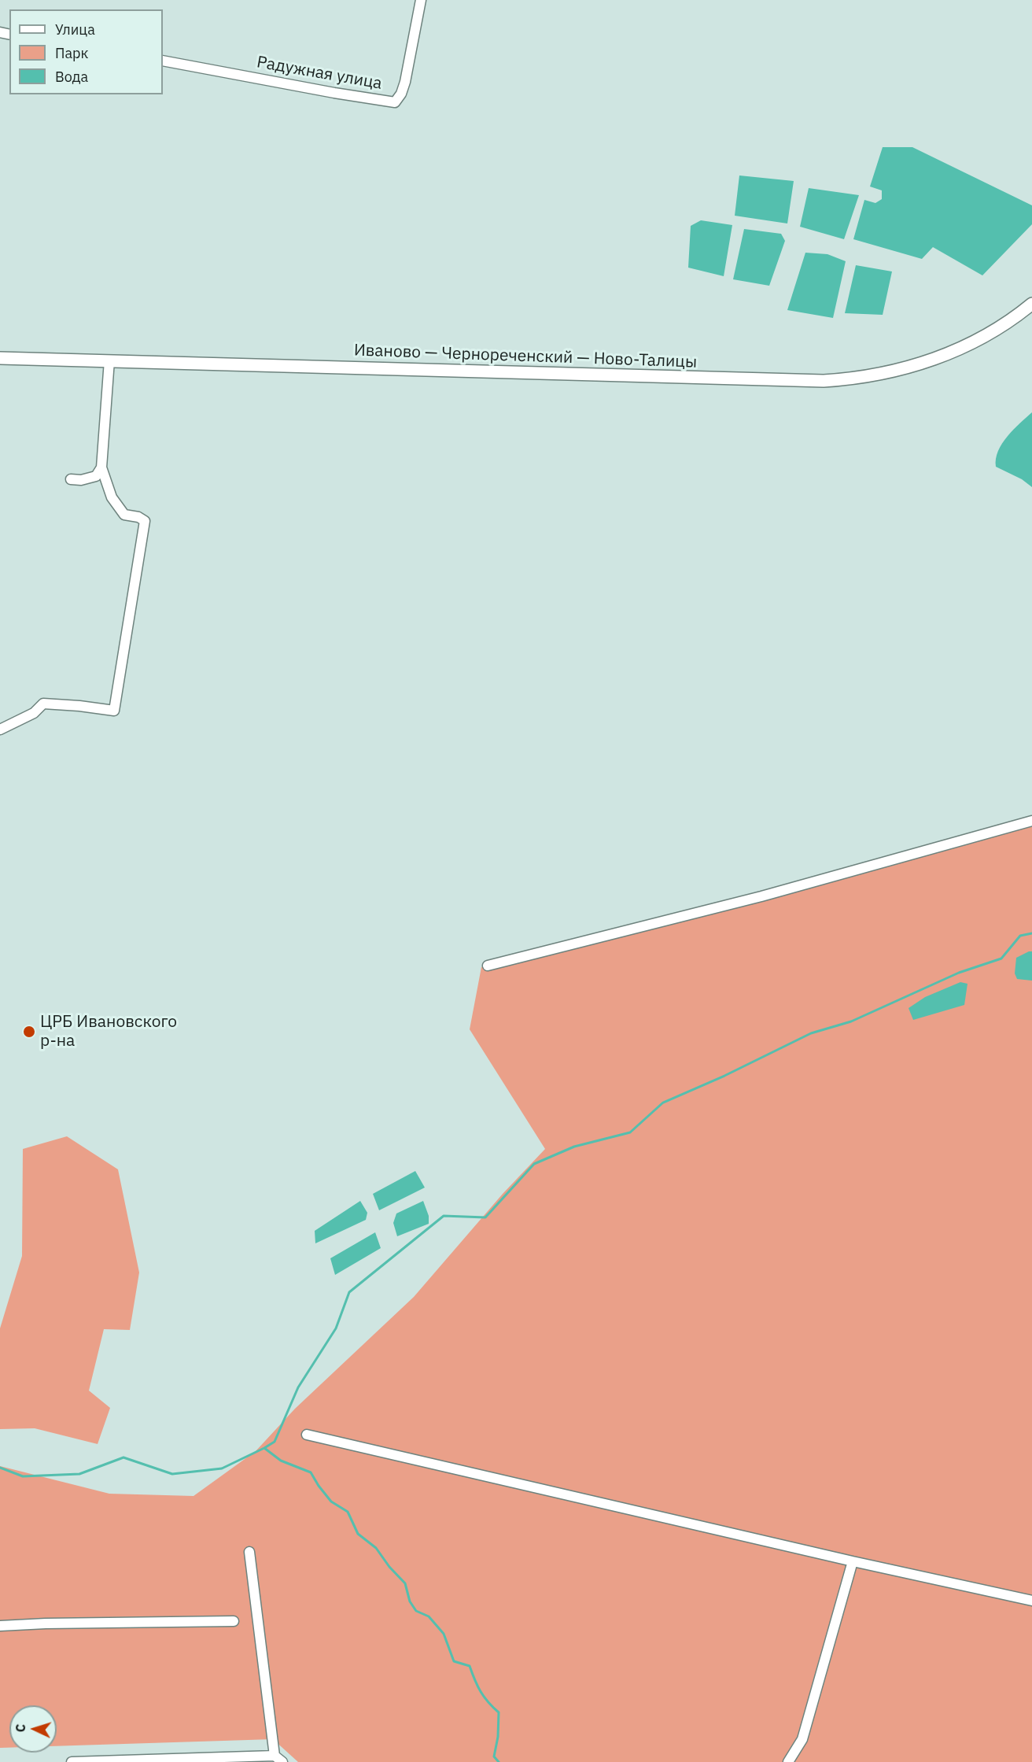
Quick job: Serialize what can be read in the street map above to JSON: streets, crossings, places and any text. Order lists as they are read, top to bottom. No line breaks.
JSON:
{"streets":{"main road":["Иваново — Чернореченский — Ново-Талицы"],"street":["Радужная улица"]},"places":["ЦРБ Ивановского р-на"],"legend":["Улица","Парк","Вода"],"north":"left"}
